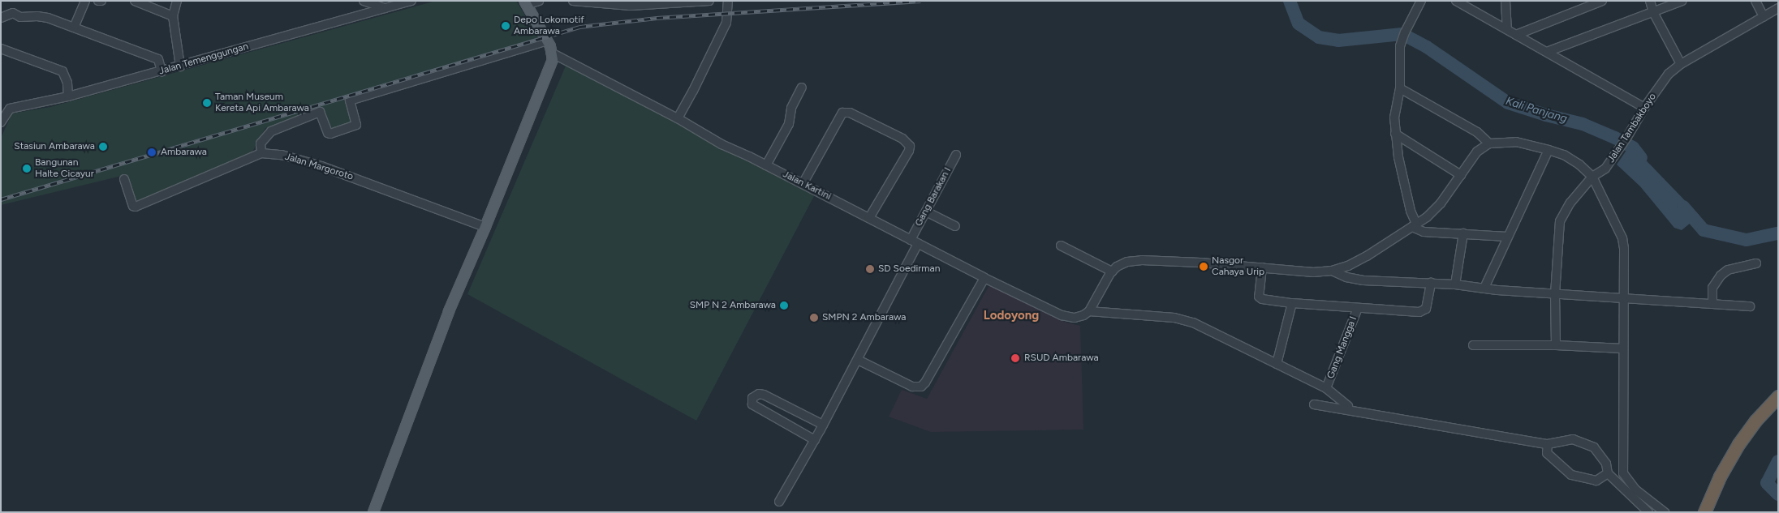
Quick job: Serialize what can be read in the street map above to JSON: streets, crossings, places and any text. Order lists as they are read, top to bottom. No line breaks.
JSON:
{"streets":{"street":["Jalan Temenggungan","Jalan Tambakboyo","Jalan Margoroto","Jalan Kartini","Gang Barakan I","Gang Mangga I"]},"crossings":[["Jalan Kartini","Gang Barakan I"]],"districts":["Lodoyong"],"water":["Kali Panjang"],"places":["Depo Lokomotif Ambarawa","Taman Museum Kereta Api Ambarawa","Stasiun Ambarawa","Ambarawa","Bangunan Halte Cicayur","Nasgor Cahaya Urip","SD Soedirman","SMP N 2 Ambarawa","SMPN 2 Ambarawa","RSUD Ambarawa"]}
